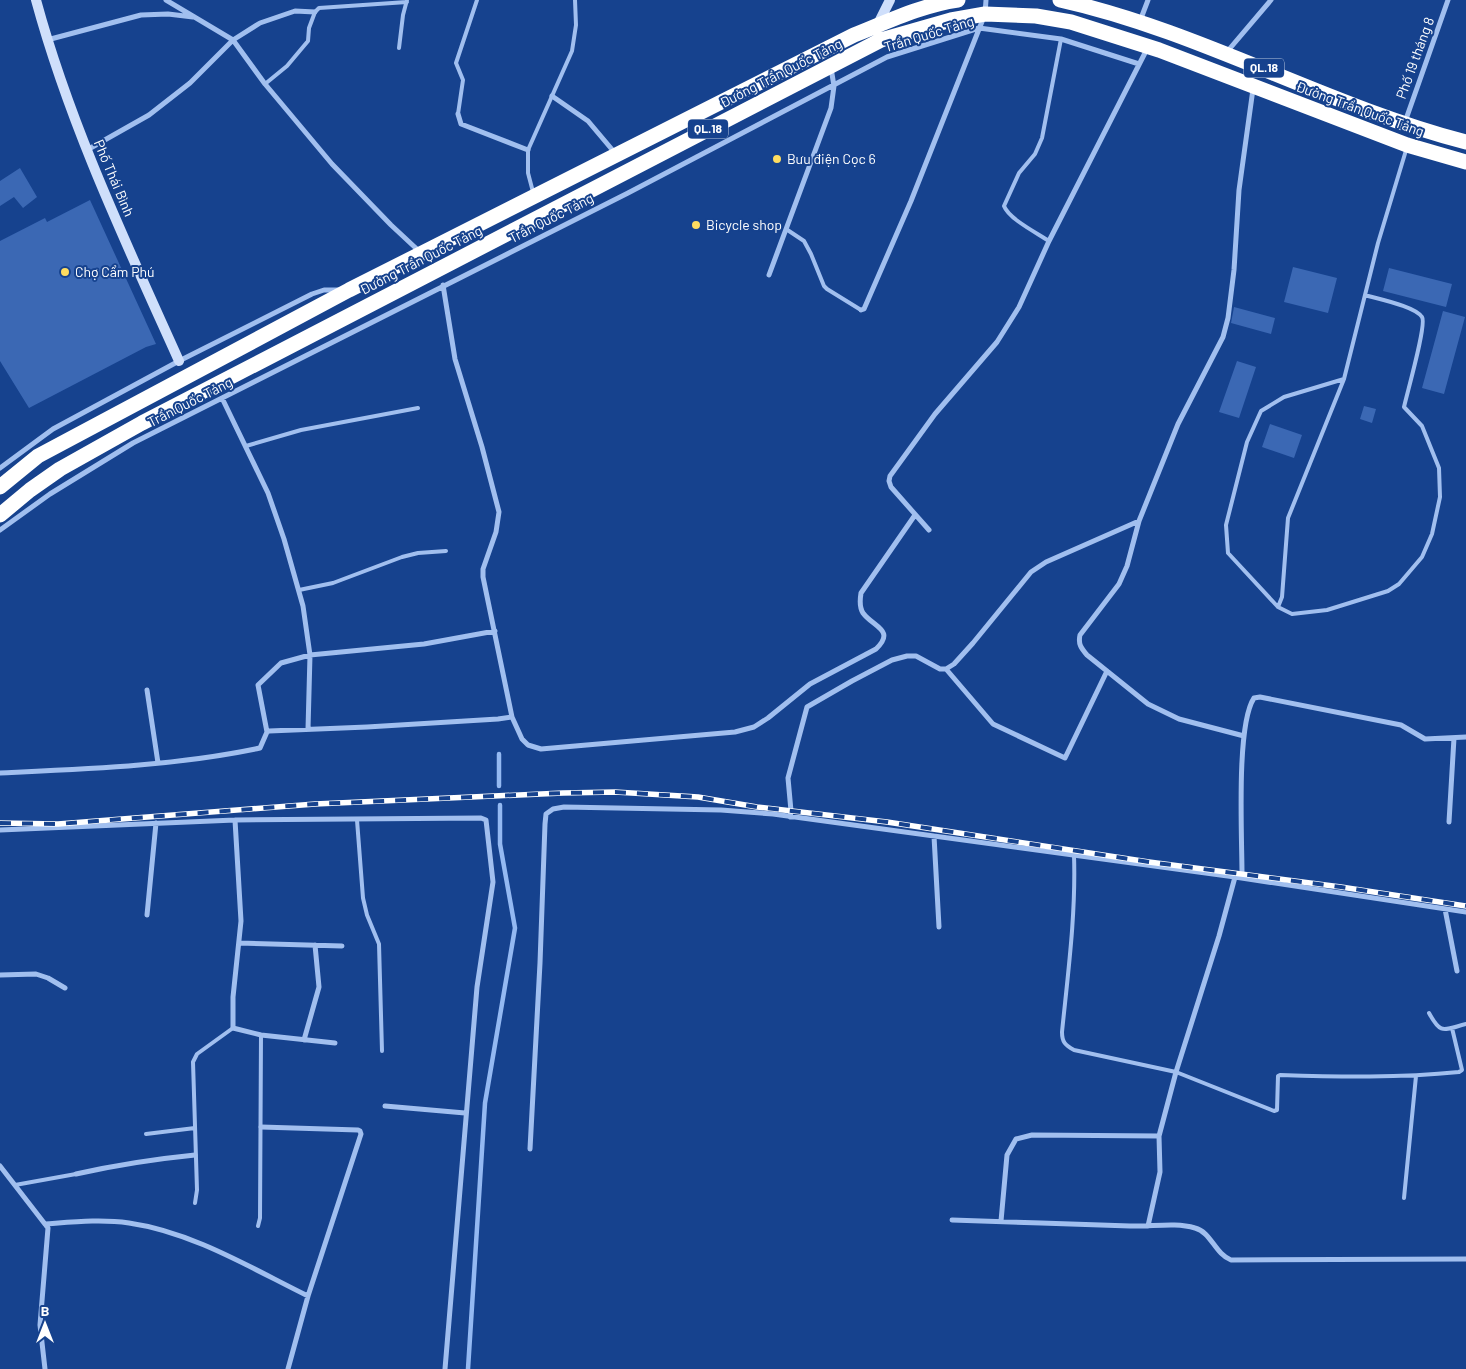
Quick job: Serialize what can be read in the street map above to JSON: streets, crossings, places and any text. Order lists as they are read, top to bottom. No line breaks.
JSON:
{"streets":{"highway":["QL.18","Đường Trần Quốc Tảng"],"street":["Trần Quốc Tảng","Phố 19 tháng 8","Phố Thái Bình"]},"crossings":[["Phố 19 tháng 8","Đường Trần Quốc Tảng"]],"places":["Bưu điện Cọc 6","Bicycle shop","Chợ Cẩm Phú"],"north":"top"}
